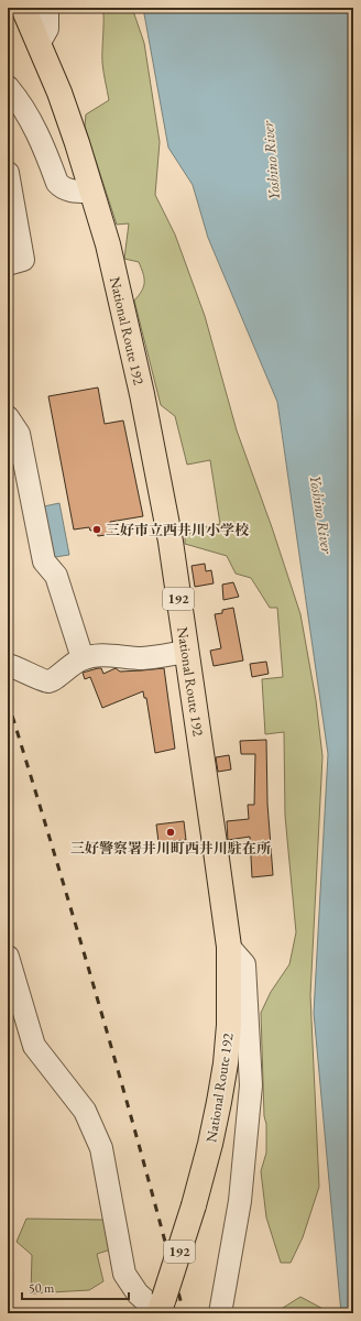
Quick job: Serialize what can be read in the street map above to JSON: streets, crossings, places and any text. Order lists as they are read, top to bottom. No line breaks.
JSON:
{"streets":{"highway":["National Route 192","192"]},"water":["Yoshino River"],"places":["三好市立西井川小学校","三好警察署井川町西井川駐在所"],"scale_bar":"50 m"}
